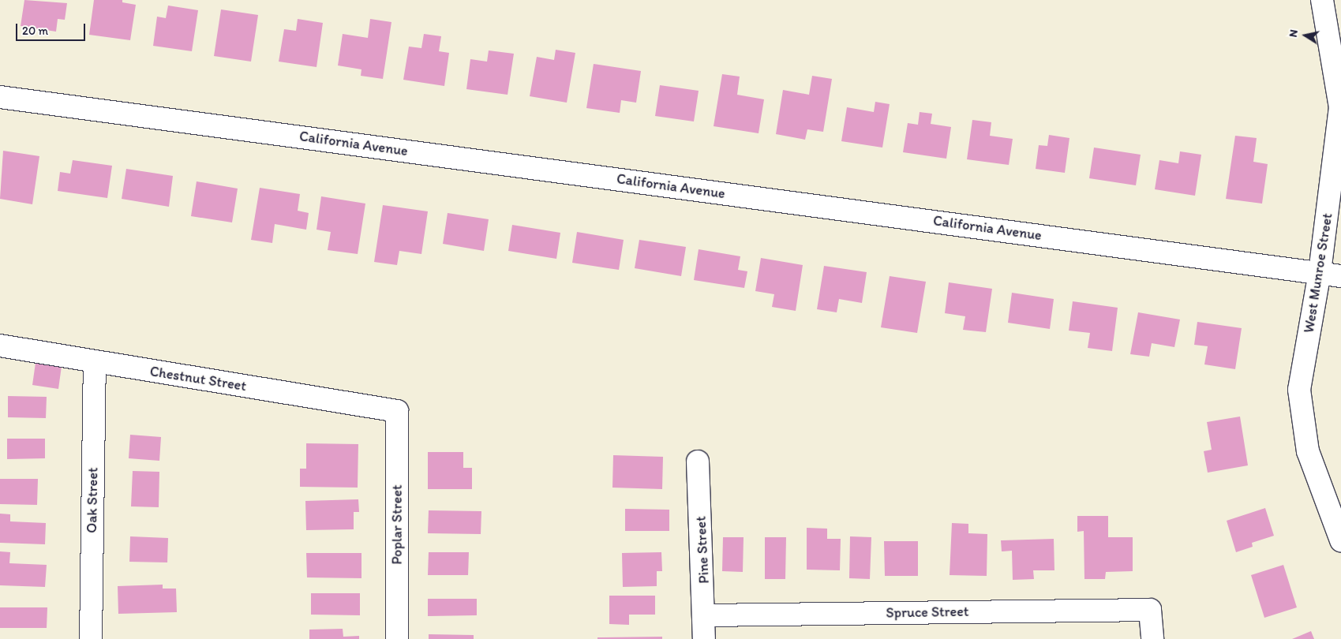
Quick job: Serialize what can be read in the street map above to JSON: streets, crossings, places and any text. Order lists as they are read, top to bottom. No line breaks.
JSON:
{"streets":{"street":["California Avenue","West Munroe Street","Chestnut Street","Oak Street","Poplar Street","Pine Street","Spruce Street"]},"crossings":[["California Avenue","West Munroe Street"],["Chestnut Street","Oak Street"],["Chestnut Street","Poplar Street"],["Pine Street","Spruce Street"]],"scale_bar":"20 m","north":"left"}
